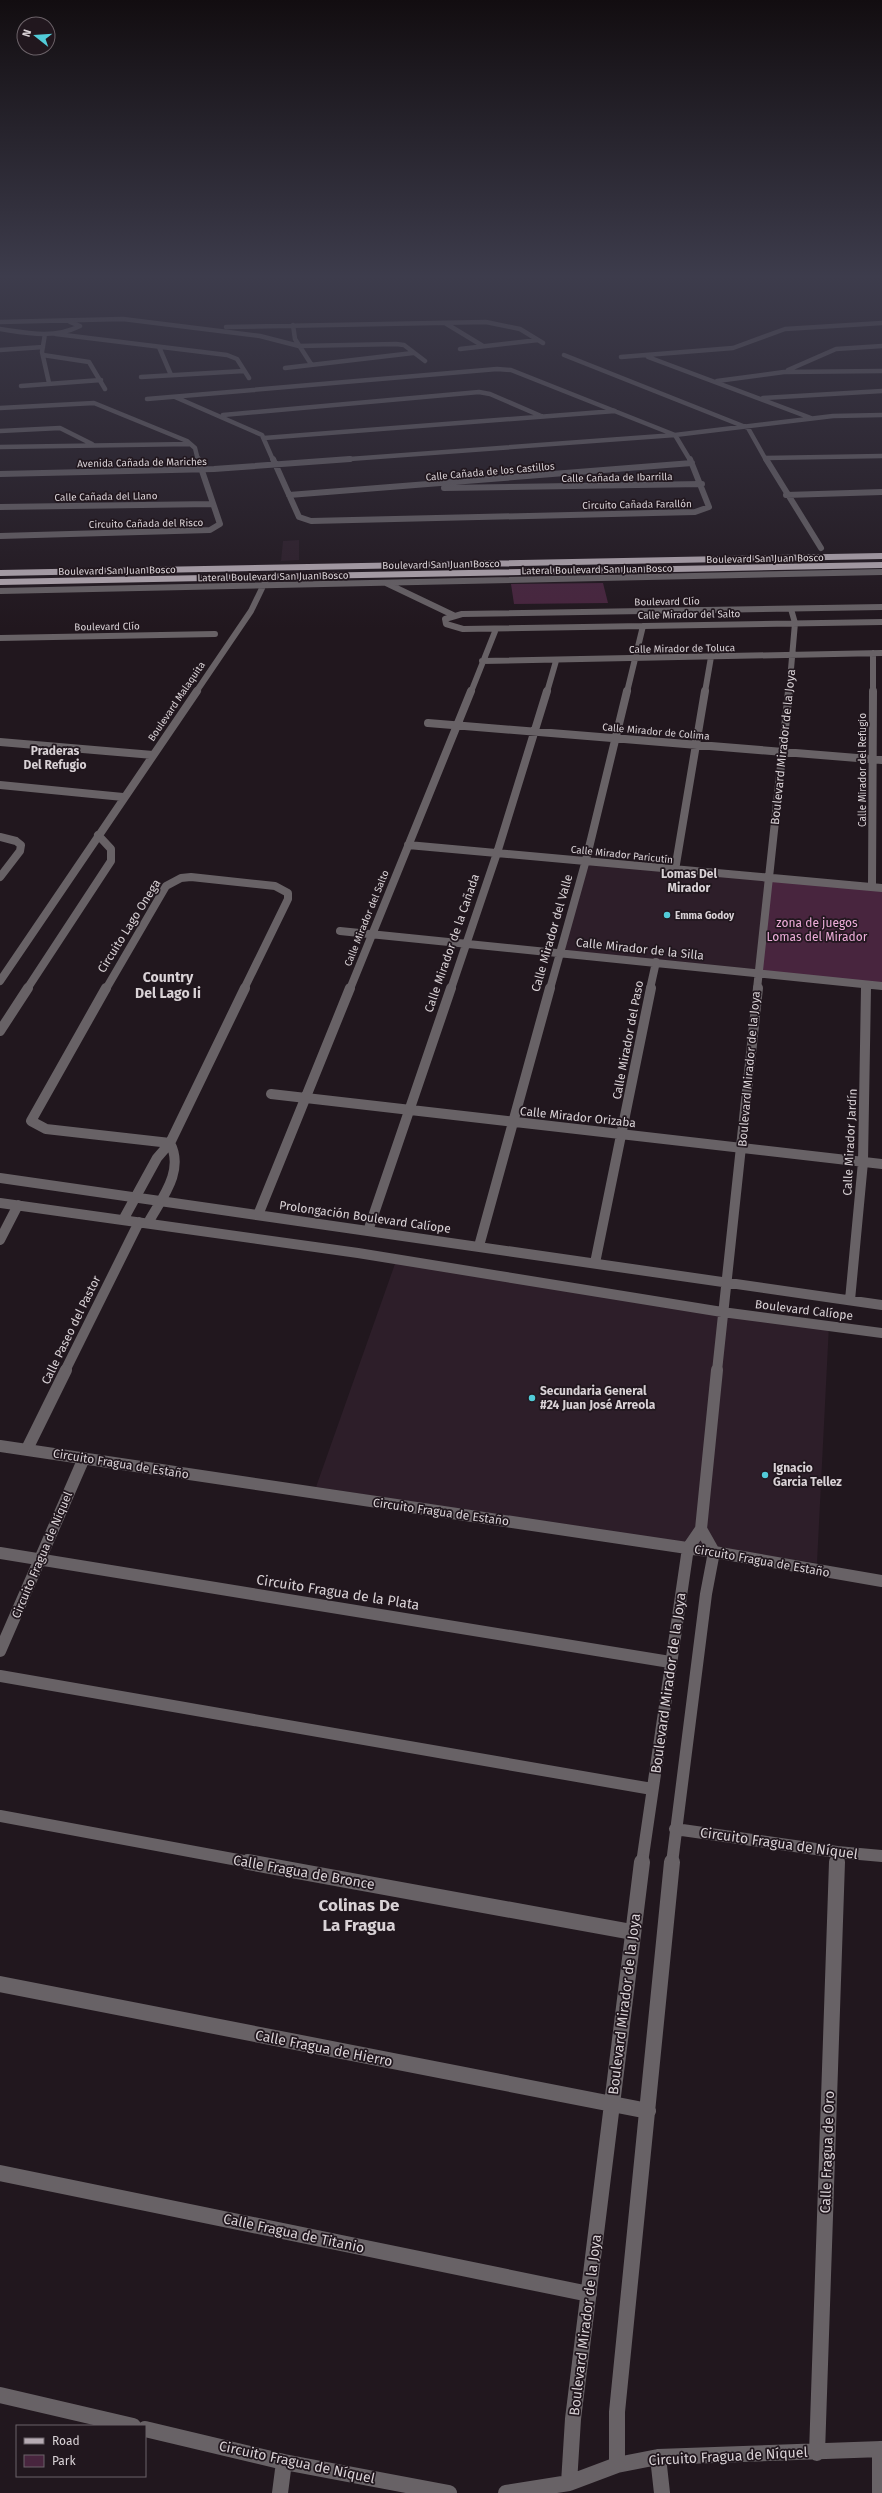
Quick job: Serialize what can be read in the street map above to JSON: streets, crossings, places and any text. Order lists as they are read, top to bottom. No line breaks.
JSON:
{"streets":{"main road":["Boulevard San Juan Bosco"],"street":["Avenida Cañada de Mariches","Calle Cañada de los Castillos","Calle Cañada de Ibarrilla","Calle Cañada del Llano","Circuito Cañada Farallón","Circuito Cañada del Risco","Lateral Boulevard San Juan Bosco","Boulevard Clío","Calle Mirador del Salto","Calle Mirador de Toluca","Boulevard Malaquita","Calle Mirador de Colima","Boulevard Mirador de la Joya","Calle Mirador del Refugio","Calle Mirador Paricutín","Circuito Lago Onega","Calle Mirador del Valle","Calle Mirador de la Cañada","Calle Mirador de la Silla","Calle Mirador del Paso","Calle Mirador Orizaba","Calle Mirador Jardín","Prolongación Boulevard Calíope","Boulevard Calíope","Calle Paseo del Pastor","Circuito Fragua de Estaño","Circuito Fragua de Níquel","Circuito Fragua de la Plata","Calle Fragua de Bronce","Calle Fragua de Hierro","Calle Fragua de Oro","Calle Fragua de Titanio"]},"crossings":[["Avenida Cañada de Mariches","Circuito Cañada Farallón"],["Avenida Cañada de Mariches","Circuito Cañada del Risco"],["Calle Cañada de los Castillos","Calle Cañada de Ibarrilla"],["Calle Cañada de los Castillos","Circuito Cañada Farallón"],["Calle Cañada de Ibarrilla","Circuito Cañada Farallón"],["Calle Cañada del Llano","Circuito Cañada del Risco"],["Boulevard San Juan Bosco","Boulevard Malaquita"],["Lateral Boulevard San Juan Bosco","Boulevard Malaquita"],["Boulevard Clío","Calle Mirador del Salto"],["Boulevard Clío","Boulevard Mirador de la Joya"],["Calle Mirador del Salto","Calle Mirador de Toluca"],["Calle Mirador del Salto","Calle Mirador de Colima"],["Calle Mirador del Salto","Boulevard Mirador de la Joya"],["Calle Mirador del Salto","Calle Mirador Paricutín"],["Calle Mirador del Salto","Calle Mirador del Valle"],["Calle Mirador del Salto","Calle Mirador de la Silla"],["Calle Mirador del Salto","Calle Mirador Orizaba"],["Calle Mirador del Salto","Prolongación Boulevard Calíope"],["Calle Mirador de Toluca","Boulevard Mirador de la Joya"],["Calle Mirador de Toluca","Calle Mirador del Refugio"],["Calle Mirador de Toluca","Calle Mirador del Valle"],["Calle Mirador de Toluca","Calle Mirador de la Cañada"],["Calle Mirador de Colima","Boulevard Mirador de la Joya"],["Calle Mirador de Colima","Calle Mirador del Refugio"],["Calle Mirador de Colima","Calle Mirador del Valle"],["Calle Mirador de Colima","Calle Mirador de la Cañada"],["Boulevard Mirador de la Joya","Calle Mirador Paricutín"],["Boulevard Mirador de la Joya","Calle Mirador de la Silla"],["Boulevard Mirador de la Joya","Calle Mirador Orizaba"],["Boulevard Mirador de la Joya","Prolongación Boulevard Calíope"],["Boulevard Mirador de la Joya","Boulevard Calíope"],["Boulevard Mirador de la Joya","Circuito Fragua de Estaño"],["Boulevard Mirador de la Joya","Circuito Fragua de Níquel"],["Boulevard Mirador de la Joya","Circuito Fragua de la Plata"],["Boulevard Mirador de la Joya","Calle Fragua de Bronce"],["Boulevard Mirador de la Joya","Calle Fragua de Hierro"],["Boulevard Mirador de la Joya","Calle Fragua de Titanio"],["Calle Mirador del Refugio","Calle Mirador Paricutín"],["Calle Mirador Paricutín","Calle Mirador del Valle"],["Calle Mirador Paricutín","Calle Mirador de la Cañada"],["Circuito Lago Onega","Prolongación Boulevard Calíope"],["Calle Mirador del Valle","Calle Mirador de la Silla"],["Calle Mirador del Valle","Calle Mirador Orizaba"],["Calle Mirador del Valle","Prolongación Boulevard Calíope"],["Calle Mirador de la Cañada","Calle Mirador de la Silla"],["Calle Mirador de la Cañada","Calle Mirador Orizaba"],["Calle Mirador de la Cañada","Prolongación Boulevard Calíope"],["Calle Mirador de la Silla","Calle Mirador del Paso"],["Calle Mirador de la Silla","Calle Mirador Jardín"],["Calle Mirador del Paso","Calle Mirador Orizaba"],["Calle Mirador del Paso","Prolongación Boulevard Calíope"],["Calle Mirador Orizaba","Calle Mirador Jardín"],["Calle Mirador Jardín","Boulevard Calíope"],["Prolongación Boulevard Calíope","Boulevard Calíope"],["Calle Paseo del Pastor","Circuito Fragua de Estaño"],["Circuito Fragua de Estaño","Circuito Fragua de Níquel"],["Circuito Fragua de Níquel","Circuito Fragua de la Plata"],["Circuito Fragua de Níquel","Calle Fragua de Oro"]],"districts":["Praderas Del Refugio","Lomas Del Mirador","Country Del Lago Ii","Colinas De La Fragua"],"parks":["zona de juegos Lomas del Mirador"],"places":["Emma Godoy","Secundaria General #24 Juan José Arreola","Ignacio Garcia Tellez"],"legend":["Road","Park"],"north":"left"}
